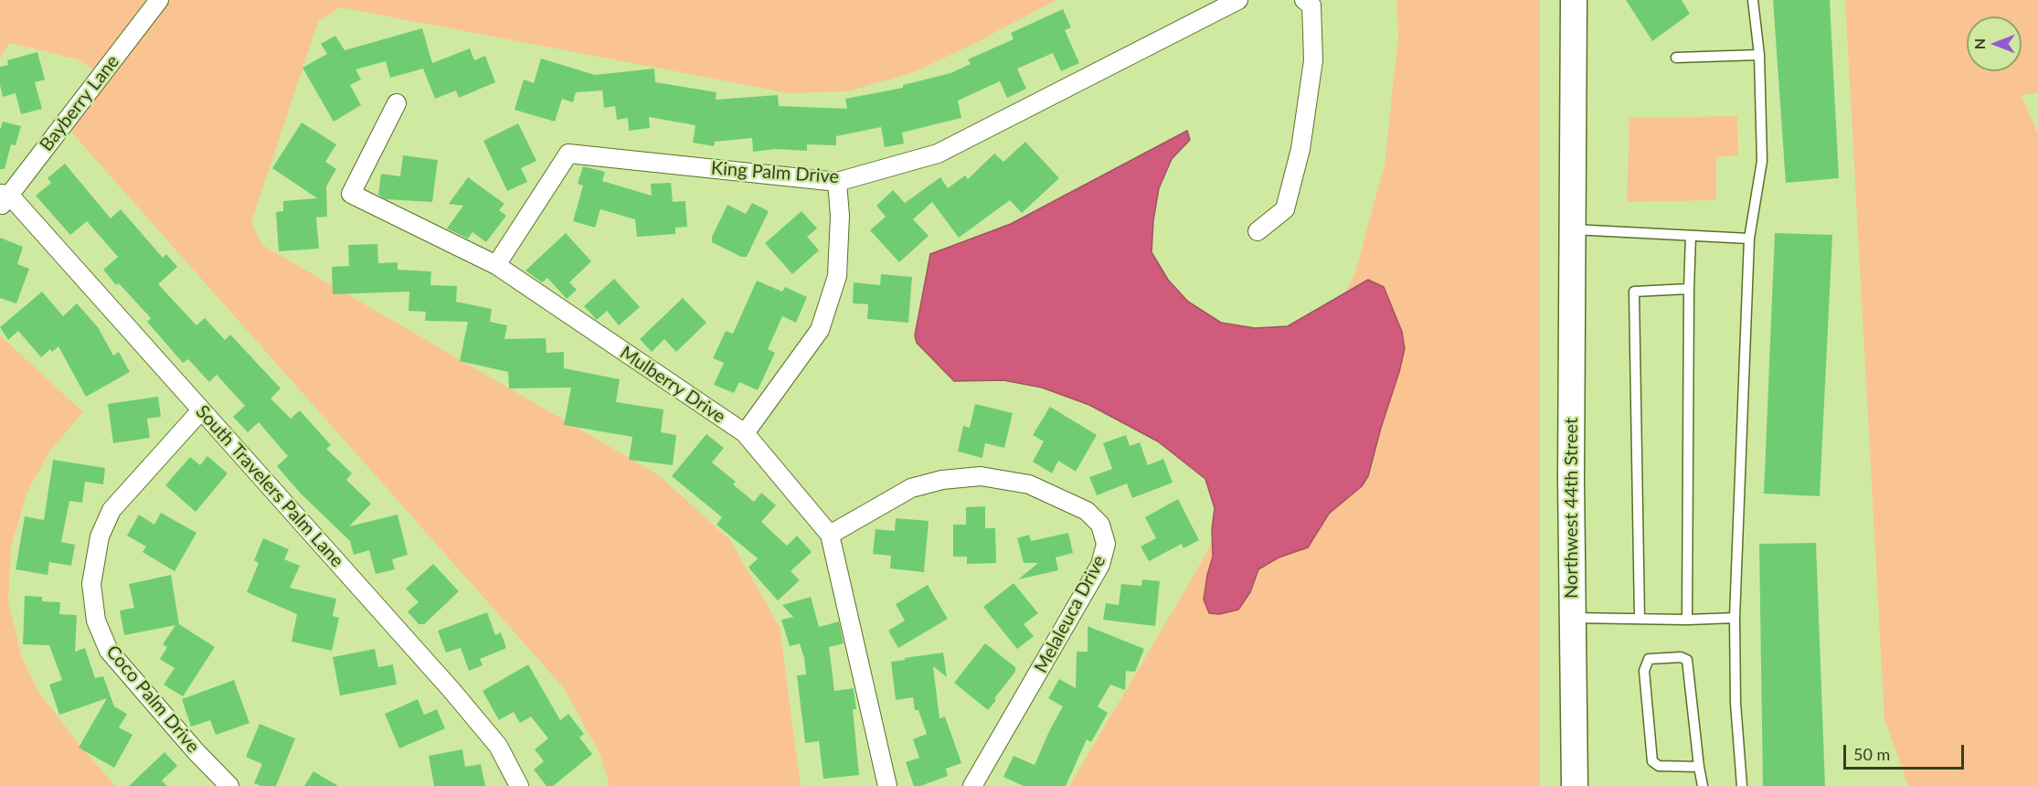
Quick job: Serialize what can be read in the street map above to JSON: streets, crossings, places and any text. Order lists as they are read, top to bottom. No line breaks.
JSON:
{"streets":{"street":["Bayberry Lane","King Palm Drive","Mulberry Drive","South Travelers Palm Lane","Northwest 44th Street","Melaleuca Drive","Coco Palm Drive"]},"crossings":[["Bayberry Lane","South Travelers Palm Lane"],["King Palm Drive","Mulberry Drive"],["Mulberry Drive","Melaleuca Drive"],["South Travelers Palm Lane","Coco Palm Drive"]],"scale_bar":"50 m","north":"left"}
